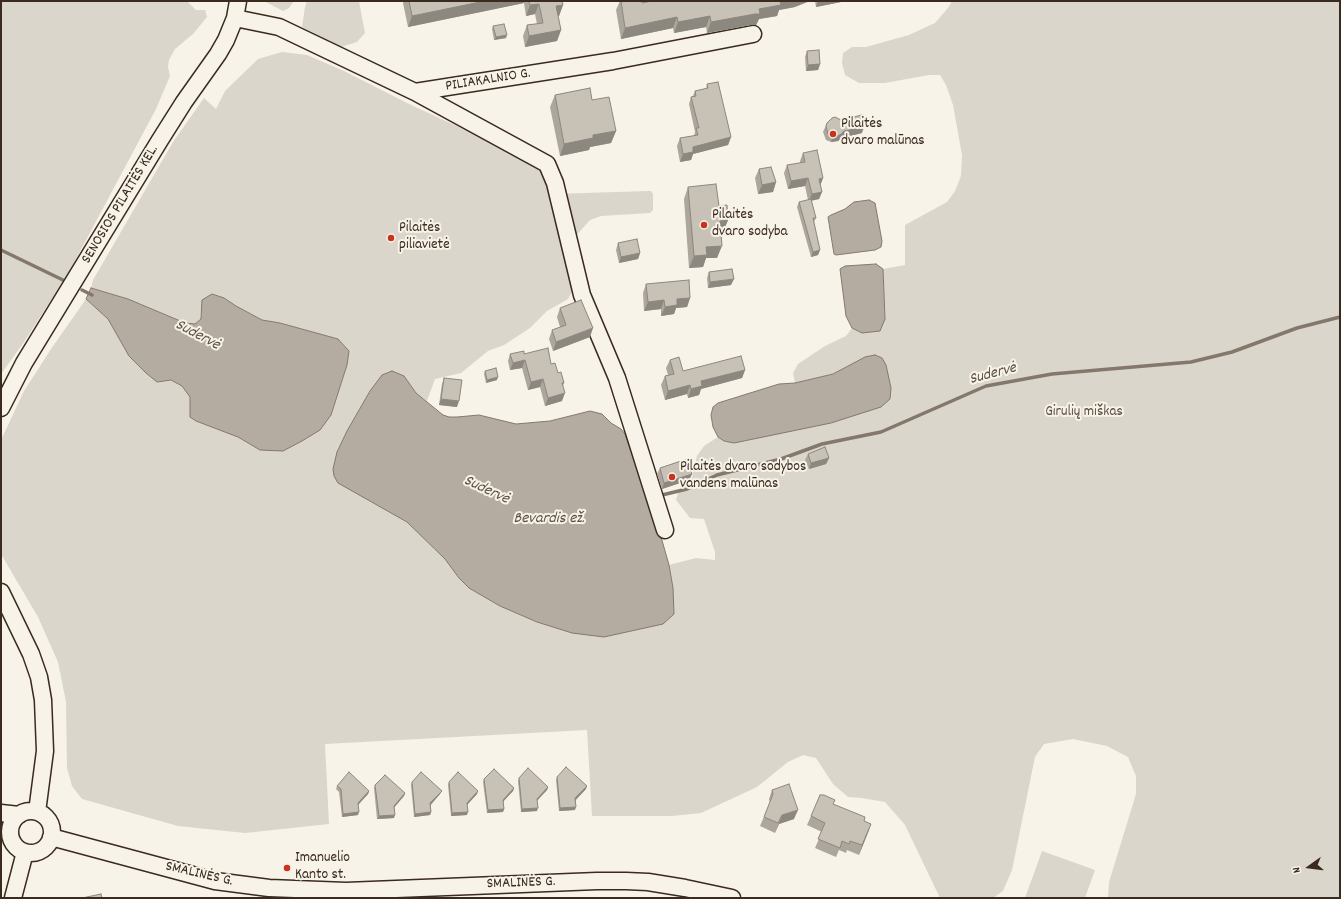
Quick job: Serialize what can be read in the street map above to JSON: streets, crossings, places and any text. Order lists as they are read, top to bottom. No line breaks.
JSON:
{"streets":{"street":["PILIAKALNIO G.","SENOSIOS PILAITĖS KEL.","SMALINĖS G."]},"water":["Sudervė","Bevardis ež."],"parks":["Girulių miškas"],"places":["Pilaitės dvaro malūnas","Pilaitės dvaro sodyba","Pilaitės piliavietė","Pilaitės dvaro sodybos vandens malūnas","Imanuelio Kanto st."],"north":"left"}
